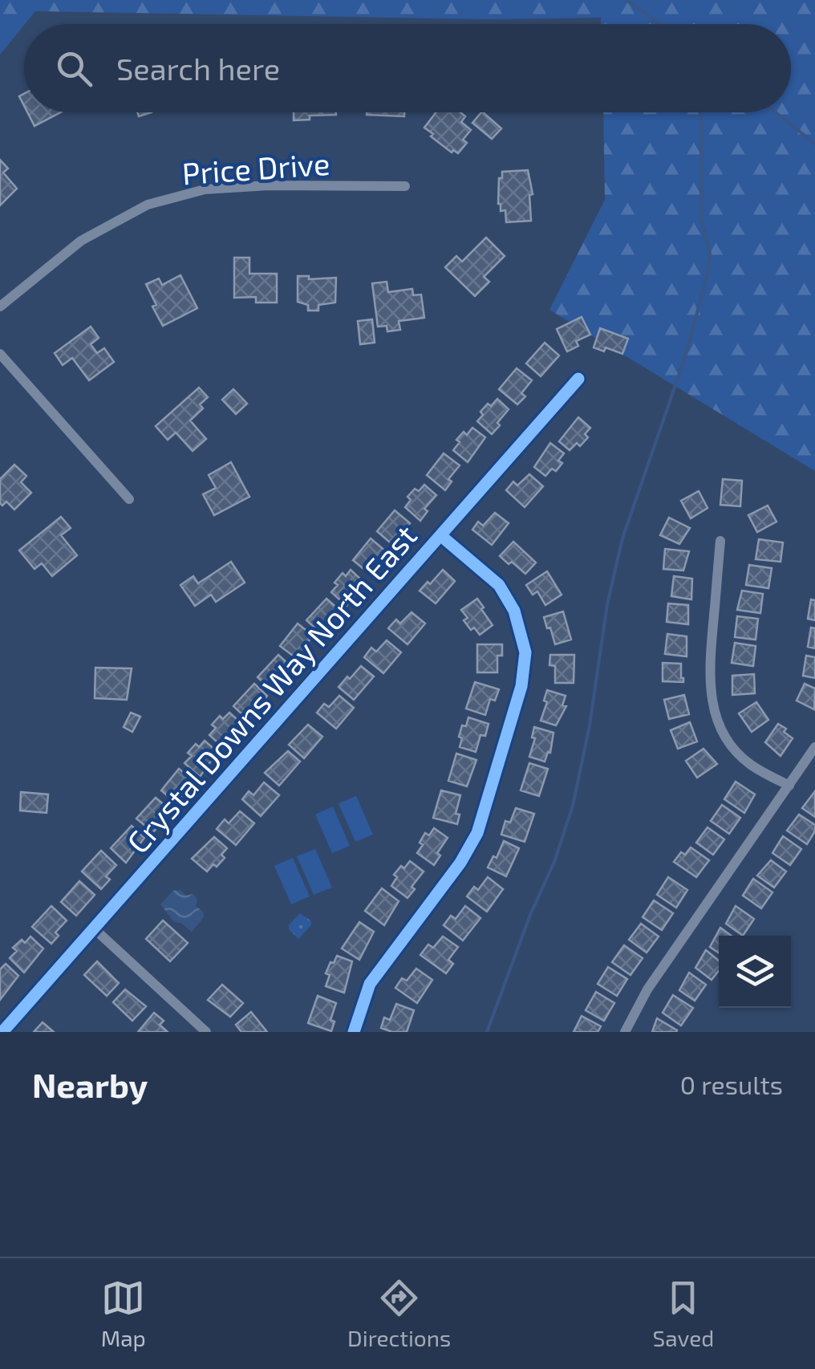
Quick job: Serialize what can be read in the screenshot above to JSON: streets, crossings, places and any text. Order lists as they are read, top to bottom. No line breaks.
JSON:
{"streets":{"street":["Price Drive","Crystal Downs Way North East"]},"page":{"search":"Search here","heading":["Nearby","0 results"],"nav":["Map","Directions","Saved"]}}
